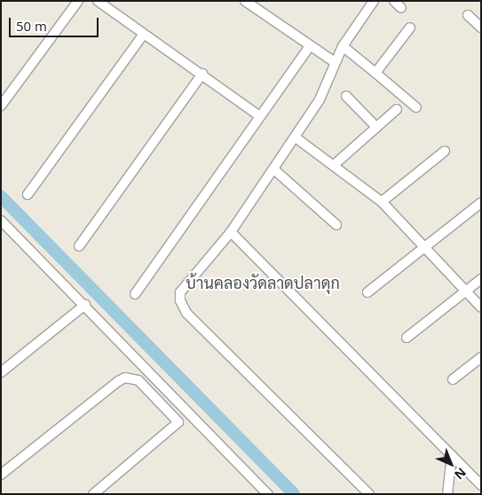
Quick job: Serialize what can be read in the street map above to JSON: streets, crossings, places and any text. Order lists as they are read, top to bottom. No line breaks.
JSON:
{"districts":["บ้านคลองวัดลาดปลาดุก"],"scale_bar":"50 m","north":"bottom right"}
